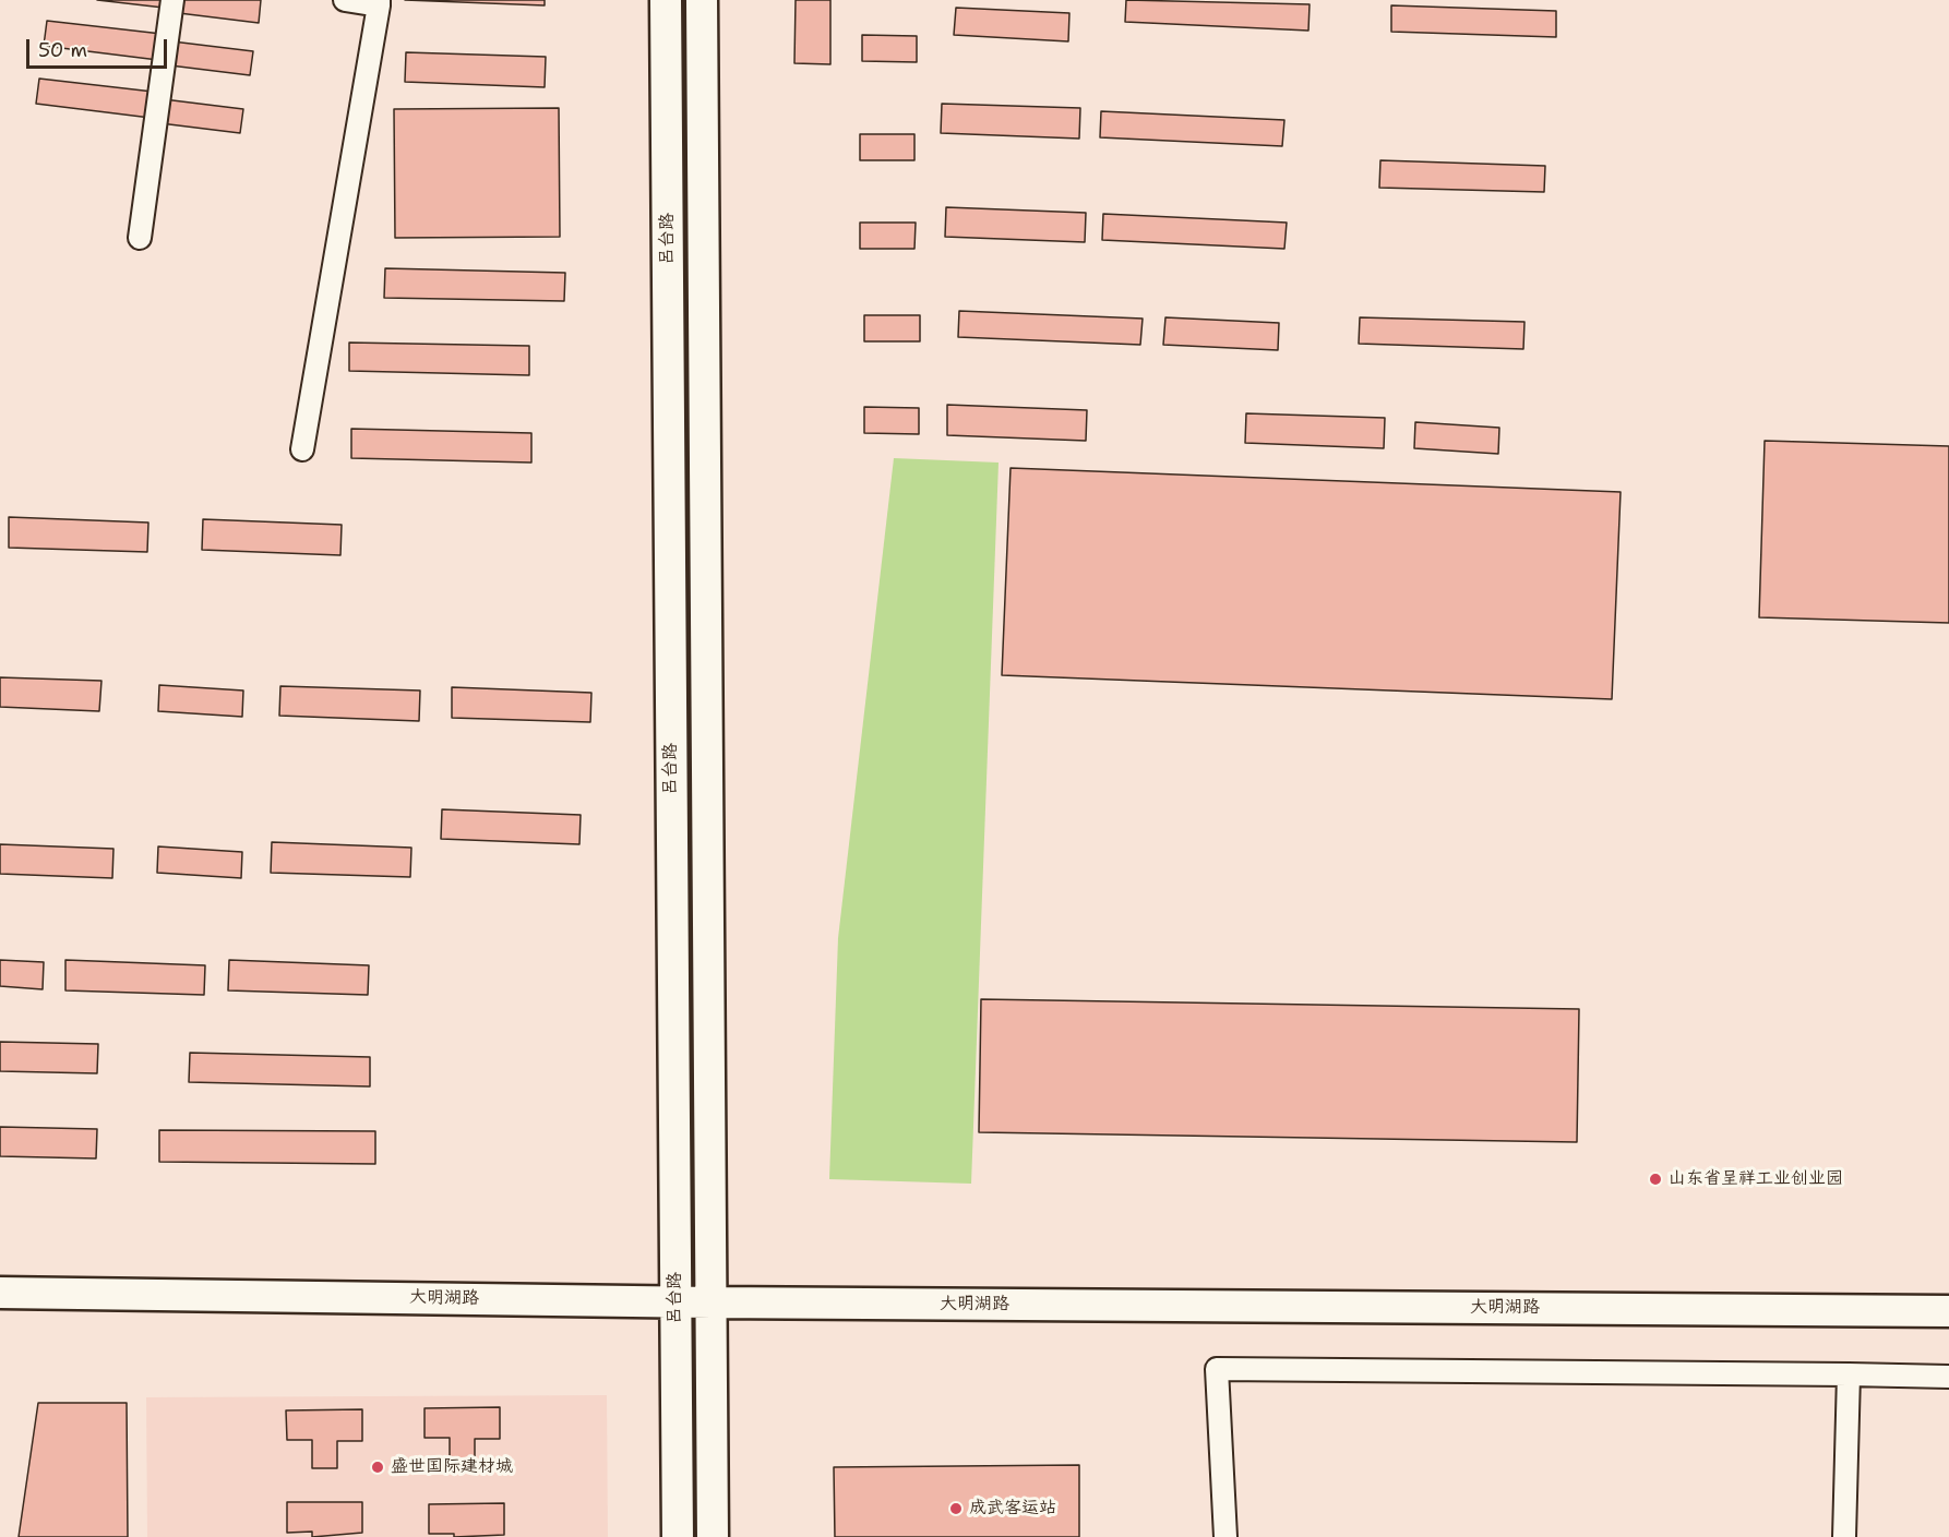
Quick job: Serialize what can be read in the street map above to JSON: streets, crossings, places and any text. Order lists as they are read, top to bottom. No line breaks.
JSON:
{"streets":{"main road":["吕台路","大明湖路"]},"crossings":[["吕台路","大明湖路"]],"places":["山东省呈祥工业创业园","盛世国际建材城","成武客运站"],"scale_bar":"50 m"}
